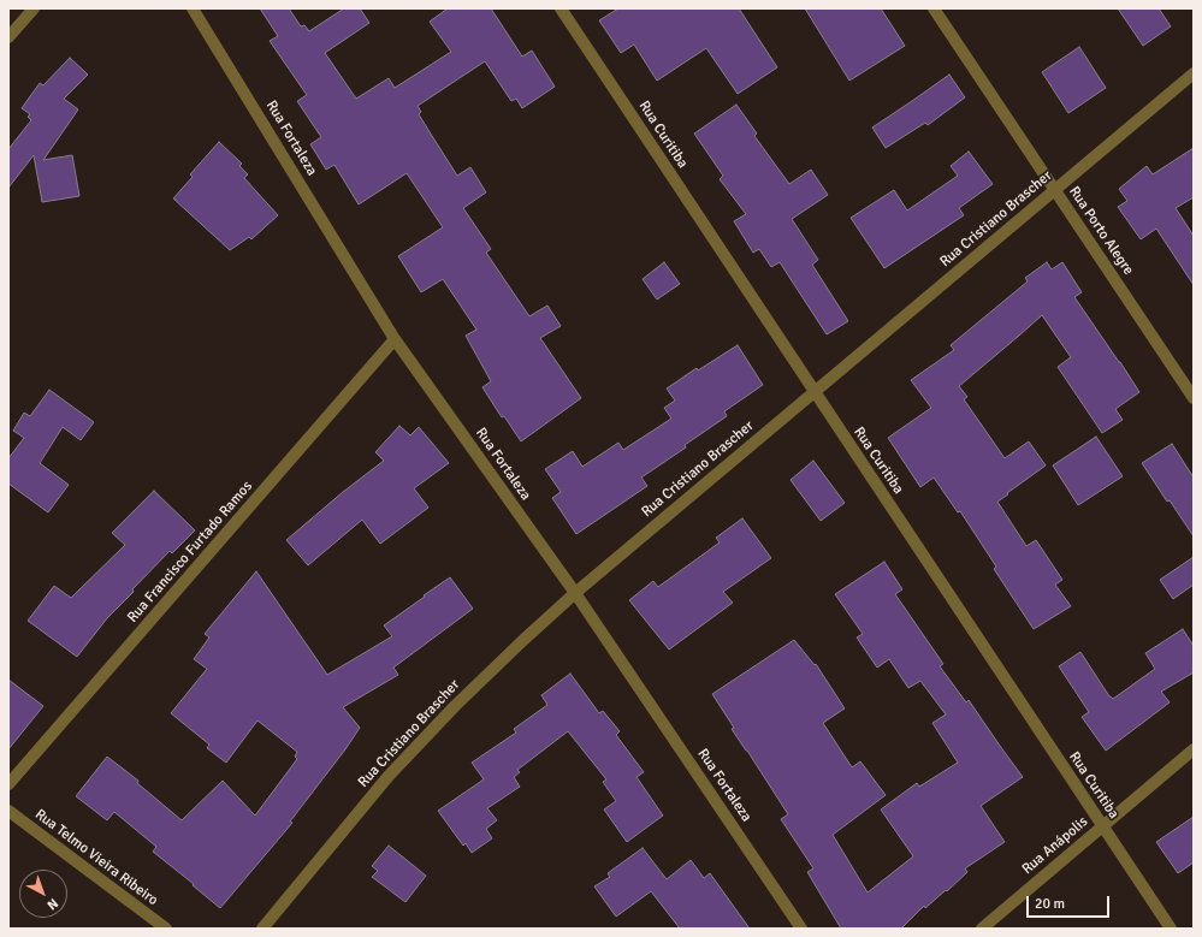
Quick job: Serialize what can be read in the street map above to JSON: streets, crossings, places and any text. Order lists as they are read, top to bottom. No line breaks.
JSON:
{"streets":{"street":["Rua Curitiba","Rua Fortaleza","Rua Cristiano Brascher","Rua Porto Alegre","Rua Francisco Furtado Ramos","Rua Anápolis","Rua Telmo Vieira Ribeiro"]},"crossings":[["Rua Curitiba","Rua Cristiano Brascher"],["Rua Curitiba","Rua Anápolis"],["Rua Fortaleza","Rua Cristiano Brascher"],["Rua Fortaleza","Rua Francisco Furtado Ramos"],["Rua Cristiano Brascher","Rua Porto Alegre"]],"scale_bar":"20 m","north":"bottom right"}
